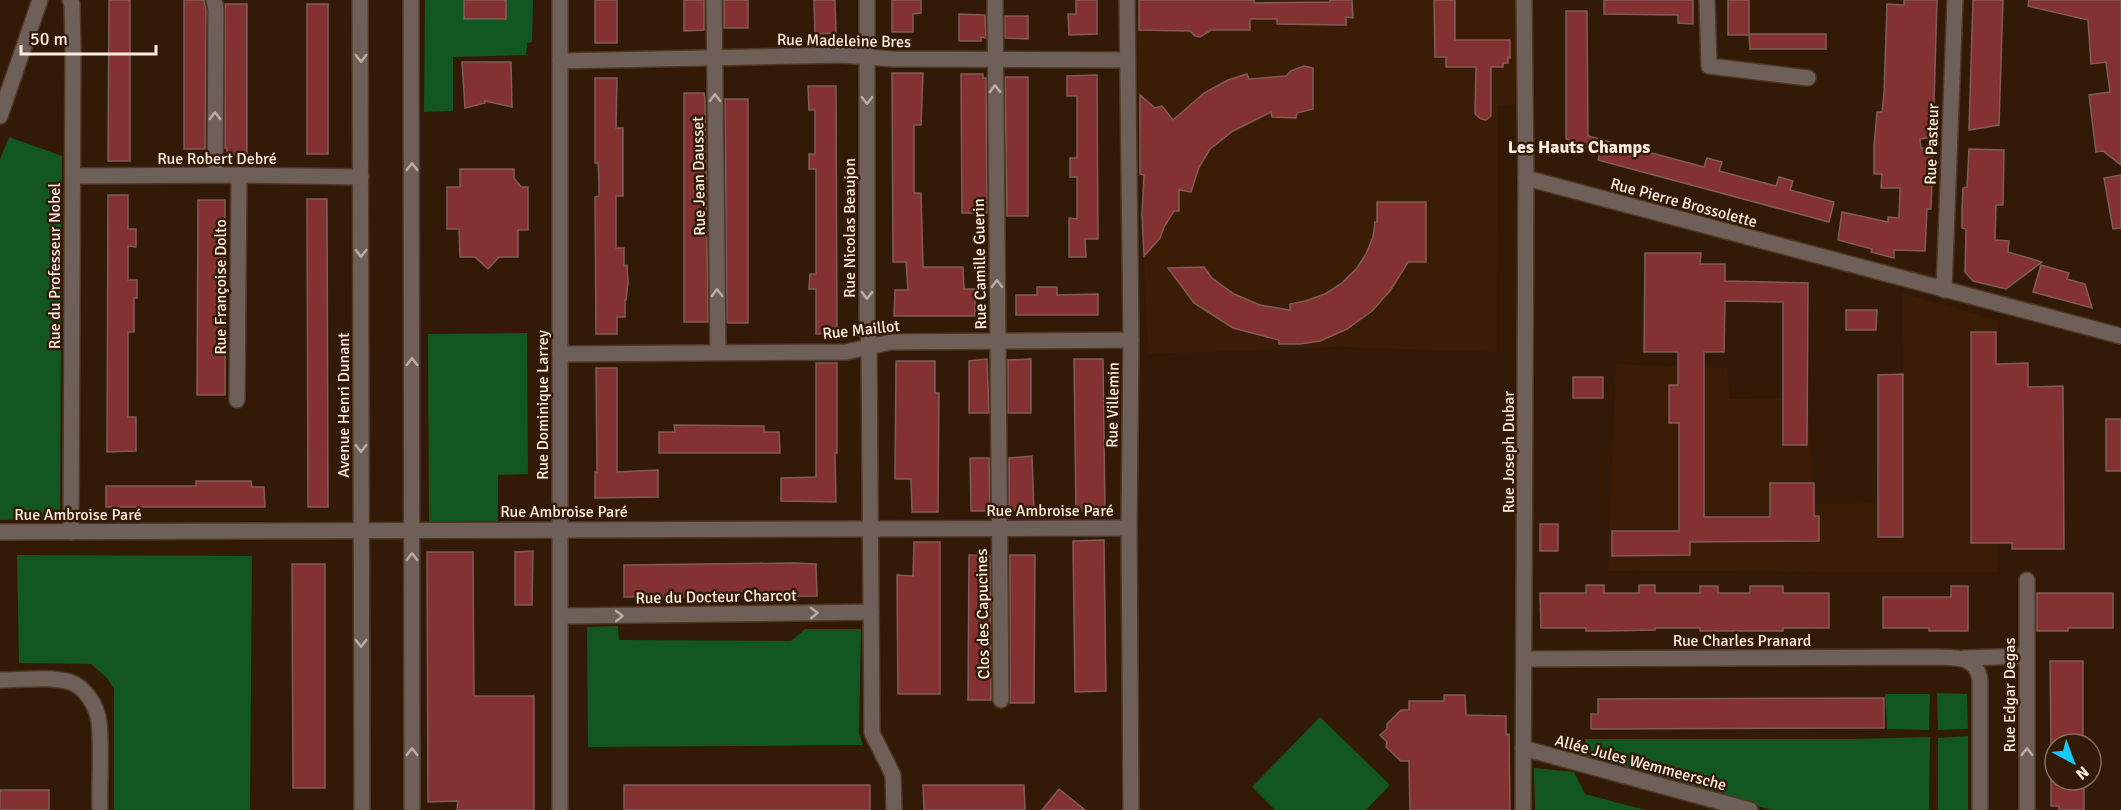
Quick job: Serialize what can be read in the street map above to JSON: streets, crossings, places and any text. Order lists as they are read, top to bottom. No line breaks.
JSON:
{"streets":{"street":["Rue Madeleine Bres","Rue Pasteur","Rue Robert Debré","Rue Jean Dausset","Rue Pierre Brossolette","Rue Nicolas Beaujon","Rue Camille Guerin","Rue du Professeur Nobel","Rue Françoise Dolto","Rue Maillot","Avenue Henri Dunant","Rue Dominique Larrey","Rue Villemin","Rue Joseph Dubar","Rue Ambroise Paré","Rue du Docteur Charcot","Clos des Capucines","Rue Charles Pranard","Rue Edgar Degas","Allée Jules Wemmeersche"]},"crossings":[["Rue Madeleine Bres","Rue Jean Dausset"],["Rue Madeleine Bres","Rue Nicolas Beaujon"],["Rue Madeleine Bres","Rue Camille Guerin"],["Rue Madeleine Bres","Rue Dominique Larrey"],["Rue Madeleine Bres","Rue Villemin"],["Rue Pasteur","Rue Pierre Brossolette"],["Rue Robert Debré","Rue du Professeur Nobel"],["Rue Robert Debré","Rue Françoise Dolto"],["Rue Robert Debré","Avenue Henri Dunant"],["Rue Jean Dausset","Rue Maillot"],["Rue Pierre Brossolette","Rue Joseph Dubar"],["Rue Nicolas Beaujon","Rue Maillot"],["Rue Nicolas Beaujon","Rue Ambroise Paré"],["Rue Camille Guerin","Rue Maillot"],["Rue Camille Guerin","Rue Ambroise Paré"],["Rue Camille Guerin","Clos des Capucines"],["Rue du Professeur Nobel","Rue Ambroise Paré"],["Rue Maillot","Rue Dominique Larrey"],["Rue Maillot","Rue Villemin"],["Avenue Henri Dunant","Rue Ambroise Paré"],["Rue Dominique Larrey","Rue Ambroise Paré"],["Rue Dominique Larrey","Rue du Docteur Charcot"],["Rue Villemin","Rue Ambroise Paré"],["Rue Joseph Dubar","Rue Charles Pranard"],["Rue Joseph Dubar","Allée Jules Wemmeersche"],["Rue Ambroise Paré","Clos des Capucines"],["Rue Charles Pranard","Rue Edgar Degas"]],"one_way":["Rue Jean Dausset","Rue Nicolas Beaujon","Rue Camille Guerin","Rue du Docteur Charcot"],"districts":["Les Hauts Champs"],"scale_bar":"50 m","north":"bottom right"}
